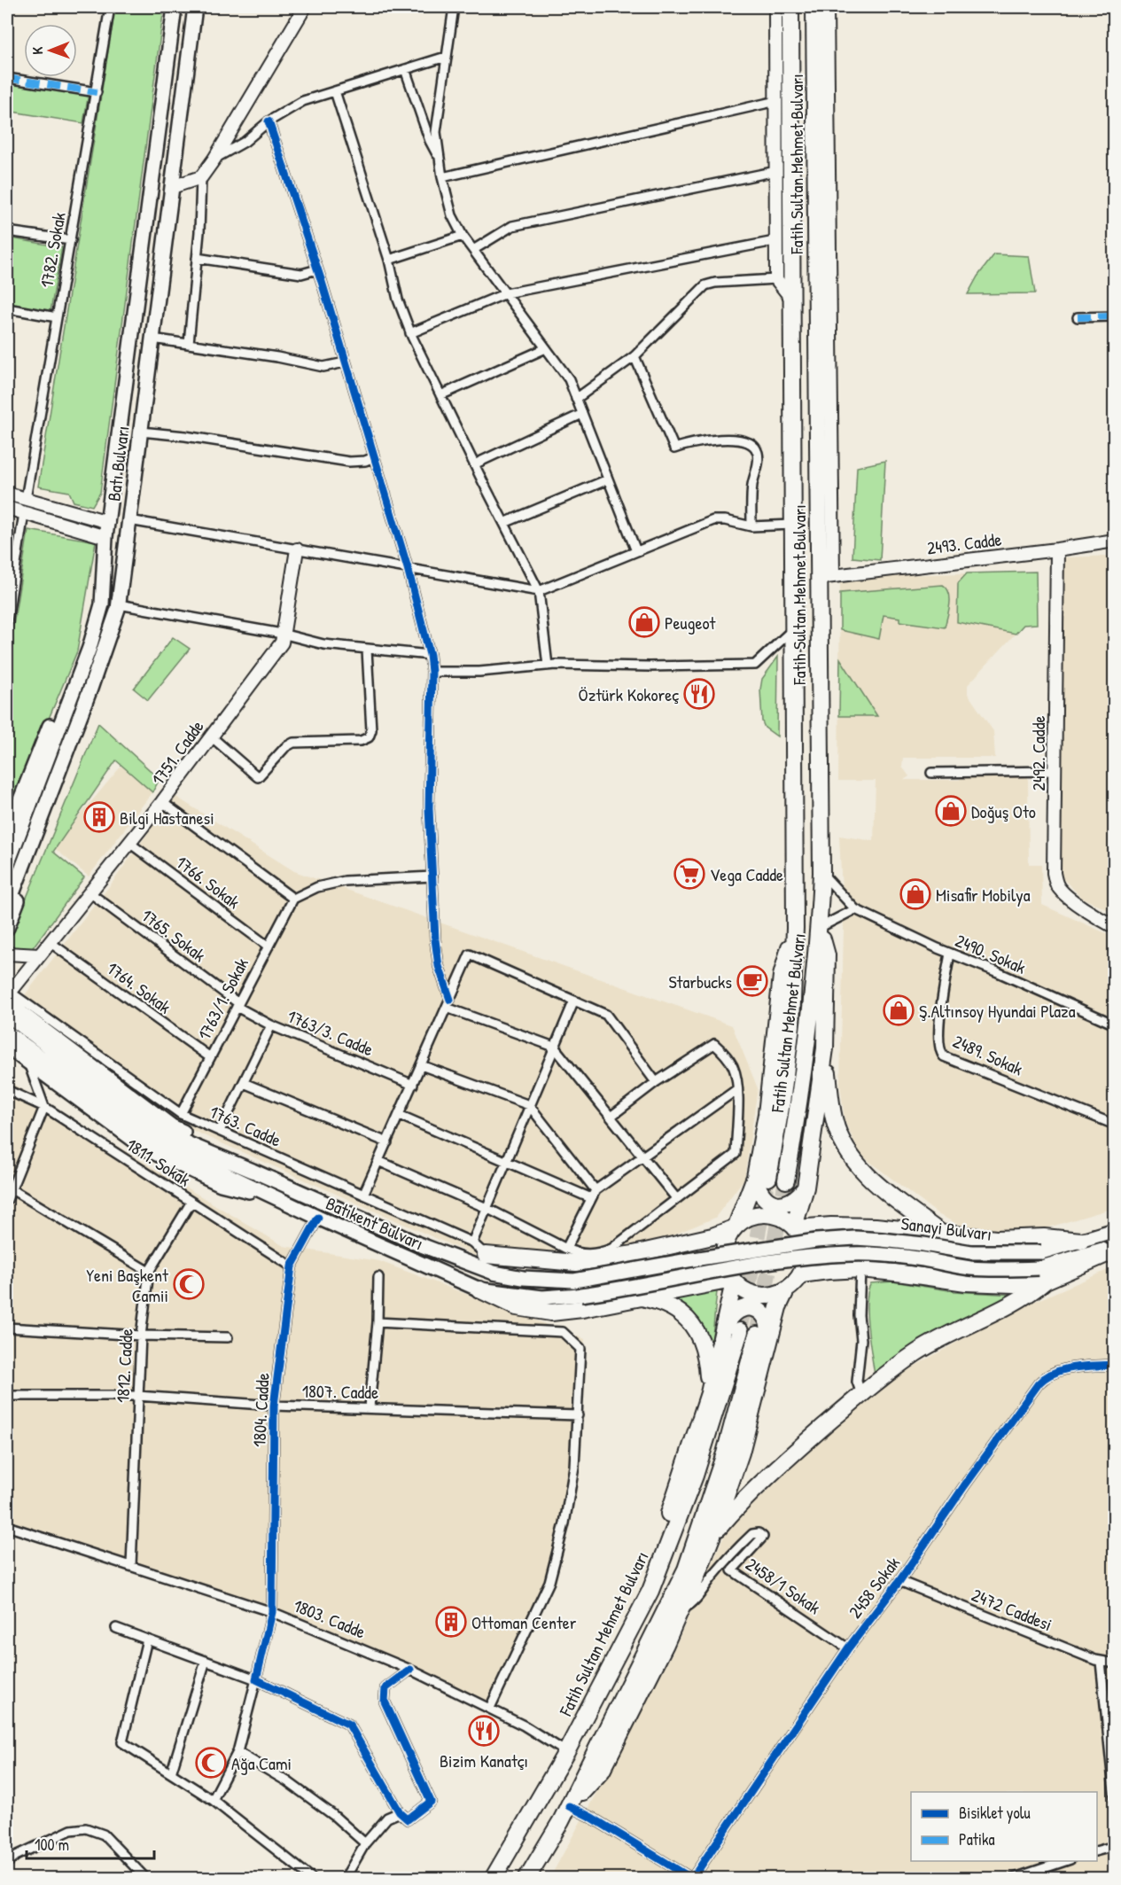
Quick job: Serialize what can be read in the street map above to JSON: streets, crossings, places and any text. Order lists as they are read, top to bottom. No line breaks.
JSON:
{"streets":{"highway":["Fatih Sultan Mehmet Bulvarı"],"main road":["Batı Bulvarı","Batıkent Bulvarı","Sanayi Bulvarı"],"street":["1782. Sokak","2493. Cadde","1751. Cadde","2492. Cadde","1766. Sokak","1765. Sokak","2490. Sokak","1764. Sokak","1763/1. Sokak","1763/3. Cadde","2489. Sokak","1763. Cadde","1811. Sokak","1812. Cadde","1807. Cadde","1804. Cadde","2458/1 Sokak","2458 Sokak","2472 Caddesi","1803. Cadde"]},"crossings":[["Fatih Sultan Mehmet Bulvarı","2493. Cadde"],["Fatih Sultan Mehmet Bulvarı","2490. Sokak"],["Fatih Sultan Mehmet Bulvarı","1803. Cadde"],["2493. Cadde","2492. Cadde"],["1751. Cadde","1766. Sokak"],["1751. Cadde","1765. Sokak"],["1751. Cadde","1764. Sokak"],["1751. Cadde","1763. Cadde"],["1766. Sokak","1763/1. Sokak"],["1765. Sokak","1763/1. Sokak"],["1765. Sokak","1763/3. Cadde"],["2490. Sokak","2489. Sokak"],["1764. Sokak","1763/1. Sokak"],["1763/1. Sokak","1763/3. Cadde"],["1763/1. Sokak","1763. Cadde"],["1811. Sokak","1804. Cadde"],["Batıkent Bulvarı","Sanayi Bulvarı"],["Batıkent Bulvarı","1804. Cadde"],["1812. Cadde","1807. Cadde"],["1812. Cadde","1803. Cadde"],["1807. Cadde","1804. Cadde"],["1804. Cadde","1803. Cadde"],["2458/1 Sokak","2458 Sokak"],["2458 Sokak","2472 Caddesi"]],"places":{"shop":["Peugeot","Doğuş Oto","Misafir Mobilya","Ş.Altınsoy Hyundai Plaza"],"restaurant":["Öztürk Kokoreç","Bizim Kanatçı"],"building":["Bilgi Hastanesi","Ottoman Center"],"supermarket":["Vega Cadde"],"cafe":["Starbucks"],"mosque":["Yeni Başkent Camii","Ağa Cami"]},"legend":["Bisiklet yolu","Patika"],"scale_bar":"100 m","north":"left"}
